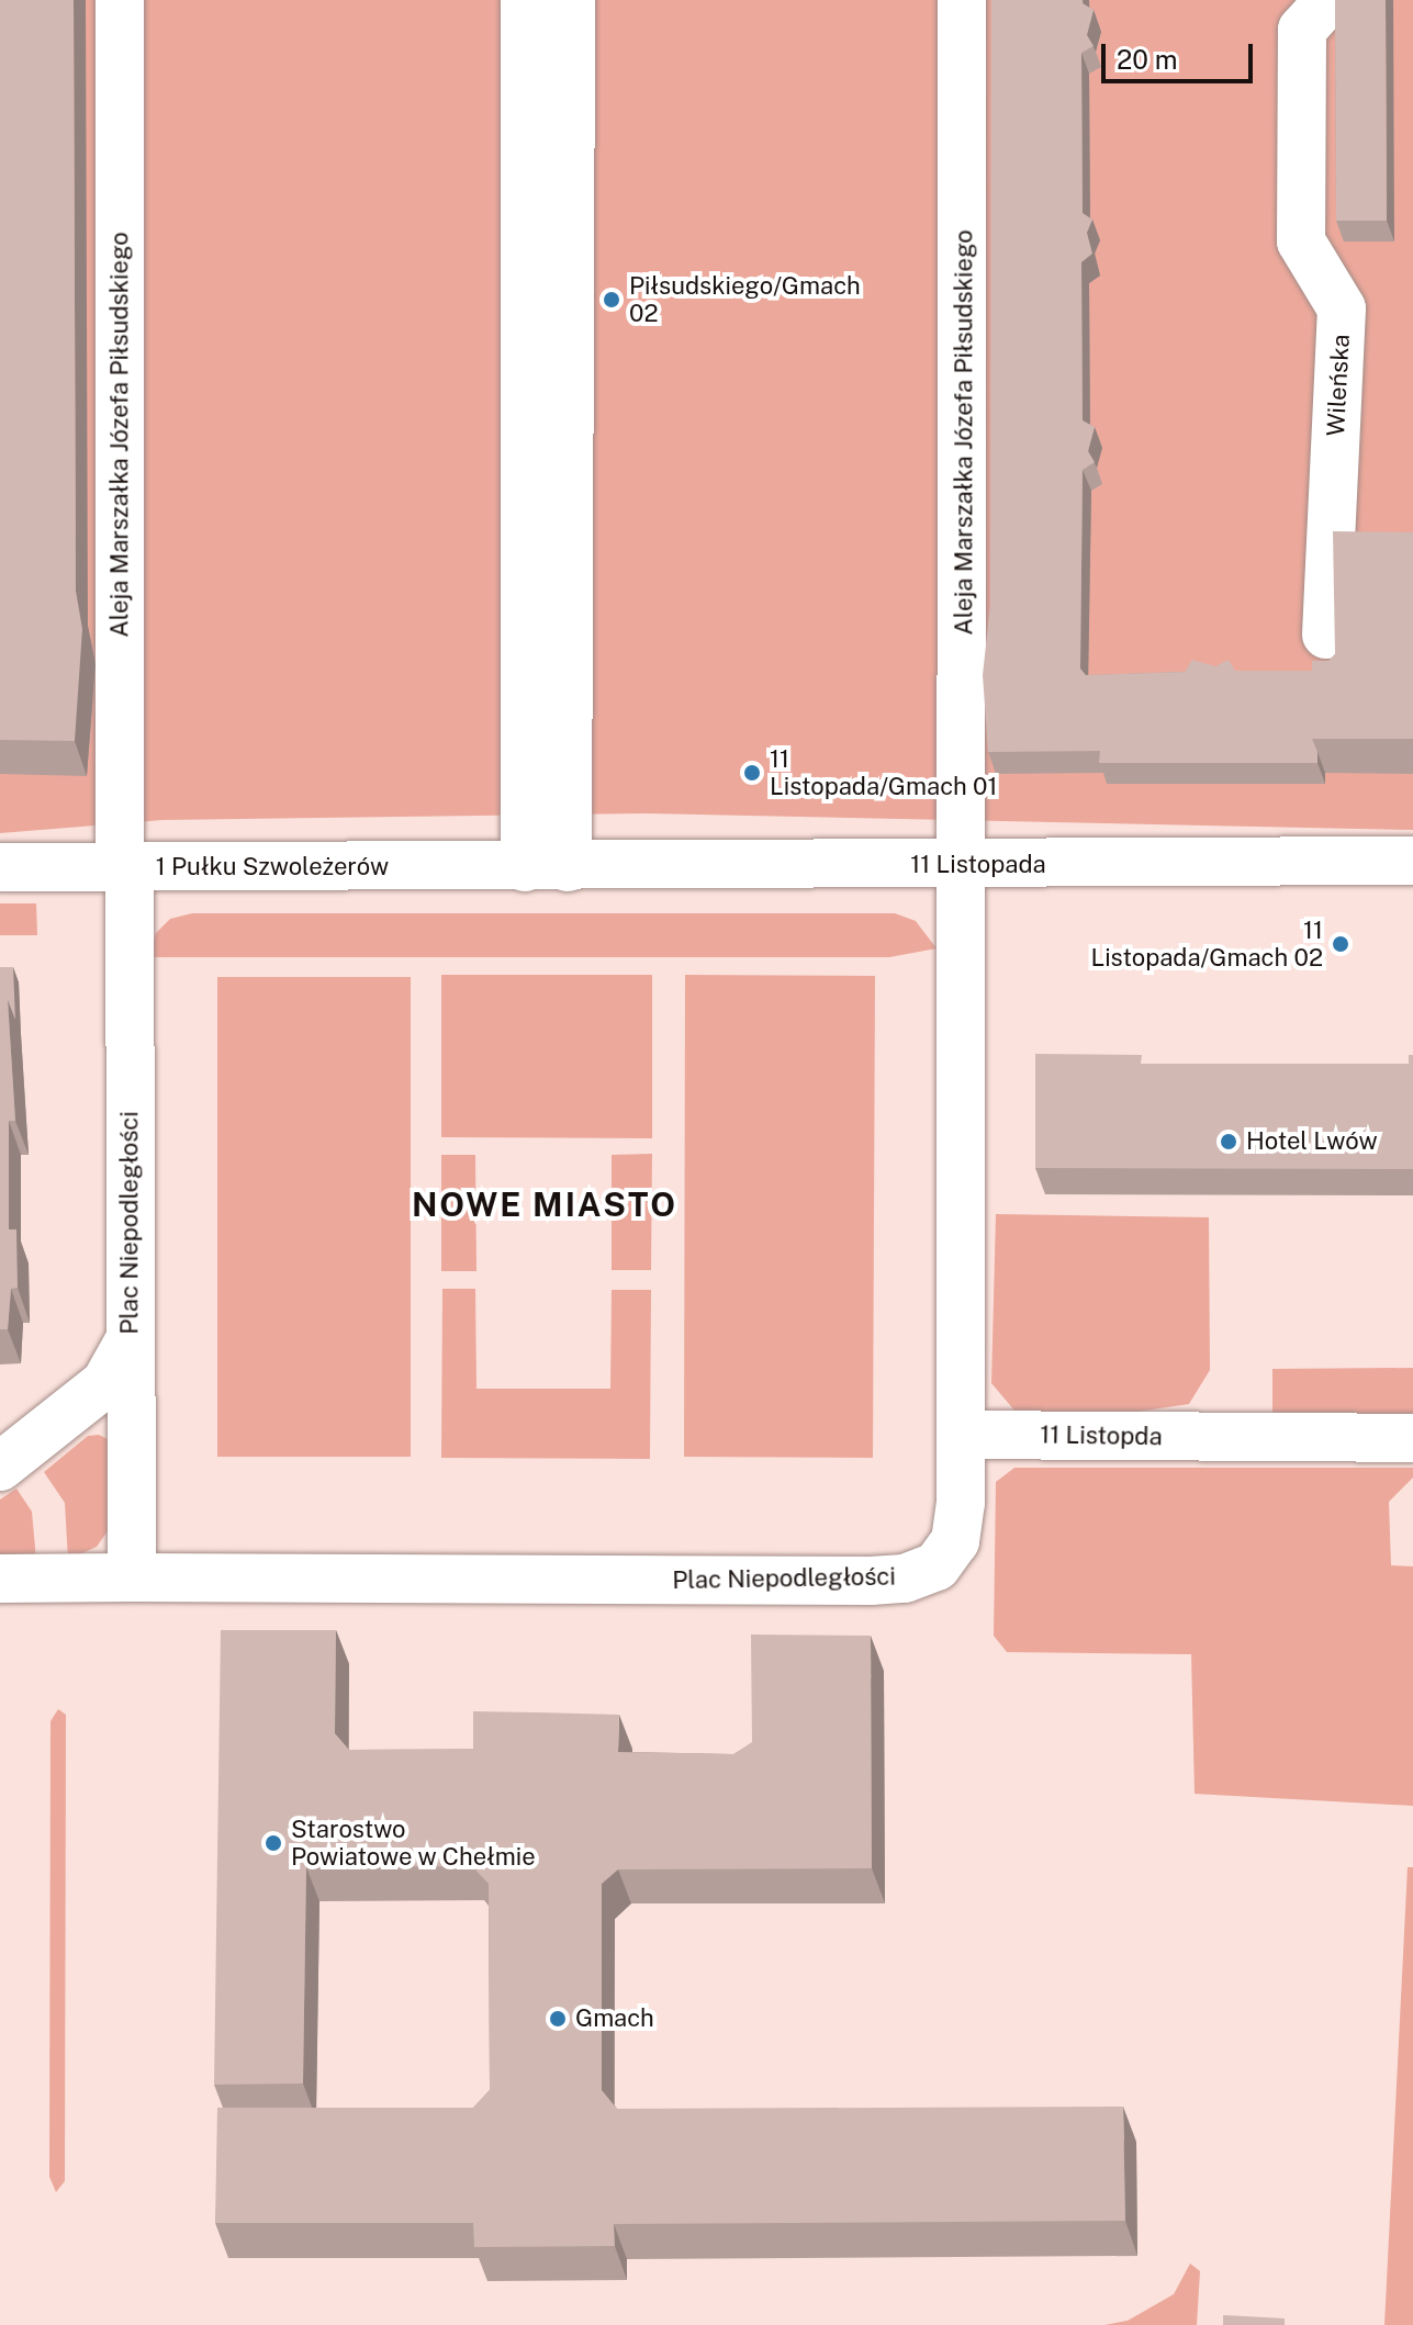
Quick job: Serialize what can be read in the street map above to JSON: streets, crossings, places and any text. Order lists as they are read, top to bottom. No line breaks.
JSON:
{"streets":{"street":["Wileńska","Aleja Marszałka Józefa Piłsudskiego","11 Listopada","1 Pułku Szwoleżerów","Plac Niepodległości","11 Listopda"]},"crossings":[["Aleja Marszałka Józefa Piłsudskiego","11 Listopada"],["Aleja Marszałka Józefa Piłsudskiego","1 Pułku Szwoleżerów"],["Aleja Marszałka Józefa Piłsudskiego","Plac Niepodległości"],["11 Listopada","1 Pułku Szwoleżerów"],["11 Listopada","Plac Niepodległości"],["1 Pułku Szwoleżerów","Plac Niepodległości"],["Plac Niepodległości","11 Listopda"]],"districts":["NOWE MIASTO"],"places":["Piłsudskiego/Gmach 02","11 Listopada/Gmach 01","11 Listopada/Gmach 02","Hotel Lwów","Starostwo Powiatowe w Chełmie","Gmach"],"scale_bar":"20 m"}
